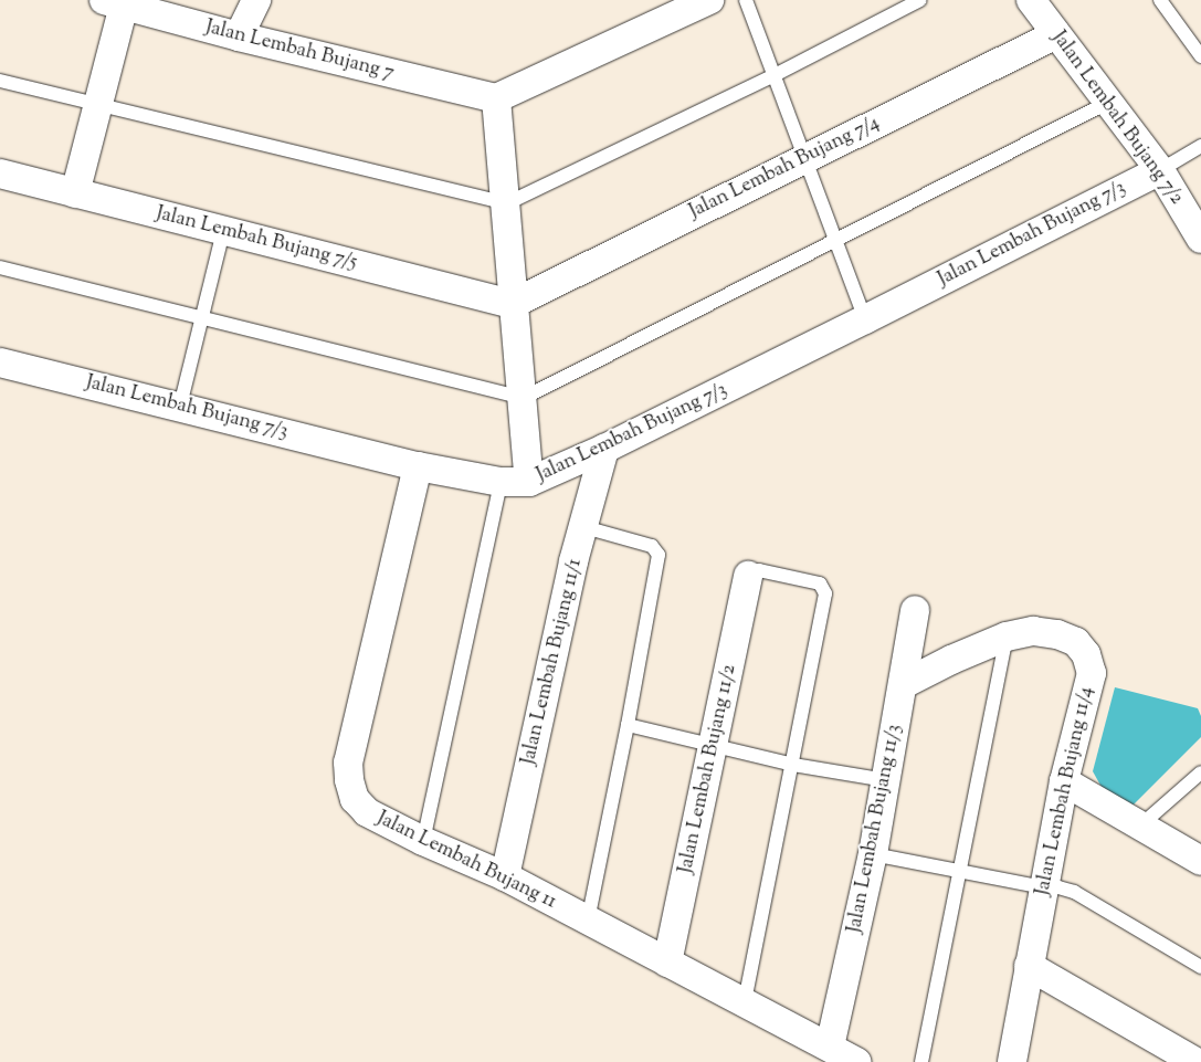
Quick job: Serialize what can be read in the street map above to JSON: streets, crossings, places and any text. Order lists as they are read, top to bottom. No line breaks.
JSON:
{"streets":{"street":["Jalan Lembah Bujang 7","Jalan Lembah Bujang 7/2","Jalan Lembah Bujang 7/4","Jalan Lembah Bujang 7/3","Jalan Lembah Bujang 7/5","Jalan Lembah Bujang 11/1","Jalan Lembah Bujang 11/2","Jalan Lembah Bujang 11/4","Jalan Lembah Bujang 11/3","Jalan Lembah Bujang 11"]},"crossings":[["Jalan Lembah Bujang 7/2","Jalan Lembah Bujang 7/4"],["Jalan Lembah Bujang 7/2","Jalan Lembah Bujang 7/3"],["Jalan Lembah Bujang 7/4","Jalan Lembah Bujang 7/5"],["Jalan Lembah Bujang 7/3","Jalan Lembah Bujang 11/1"],["Jalan Lembah Bujang 7/3","Jalan Lembah Bujang 11"],["Jalan Lembah Bujang 11/1","Jalan Lembah Bujang 11"],["Jalan Lembah Bujang 11/2","Jalan Lembah Bujang 11"],["Jalan Lembah Bujang 11/4","Jalan Lembah Bujang 11/3"],["Jalan Lembah Bujang 11/3","Jalan Lembah Bujang 11"]]}
